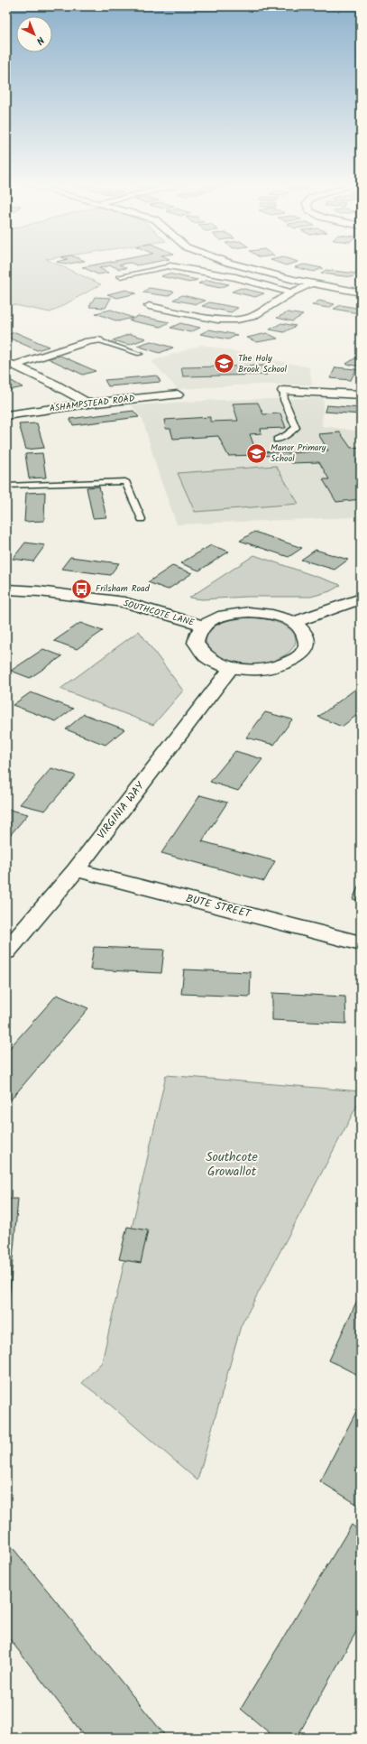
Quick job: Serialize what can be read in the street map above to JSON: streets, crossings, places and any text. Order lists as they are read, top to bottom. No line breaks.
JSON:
{"streets":{"street":["ASHAMPSTEAD ROAD","SOUTHCOTE LANE","VIRGINIA WAY","BUTE STREET"]},"crossings":[["SOUTHCOTE LANE","VIRGINIA WAY"],["VIRGINIA WAY","BUTE STREET"]],"parks":["Southcote Growallot"],"places":{"school or university":["The Holy Brook School","Manor Primary School"],"bus stop":["Frilsham Road"]},"north":"bottom right"}
